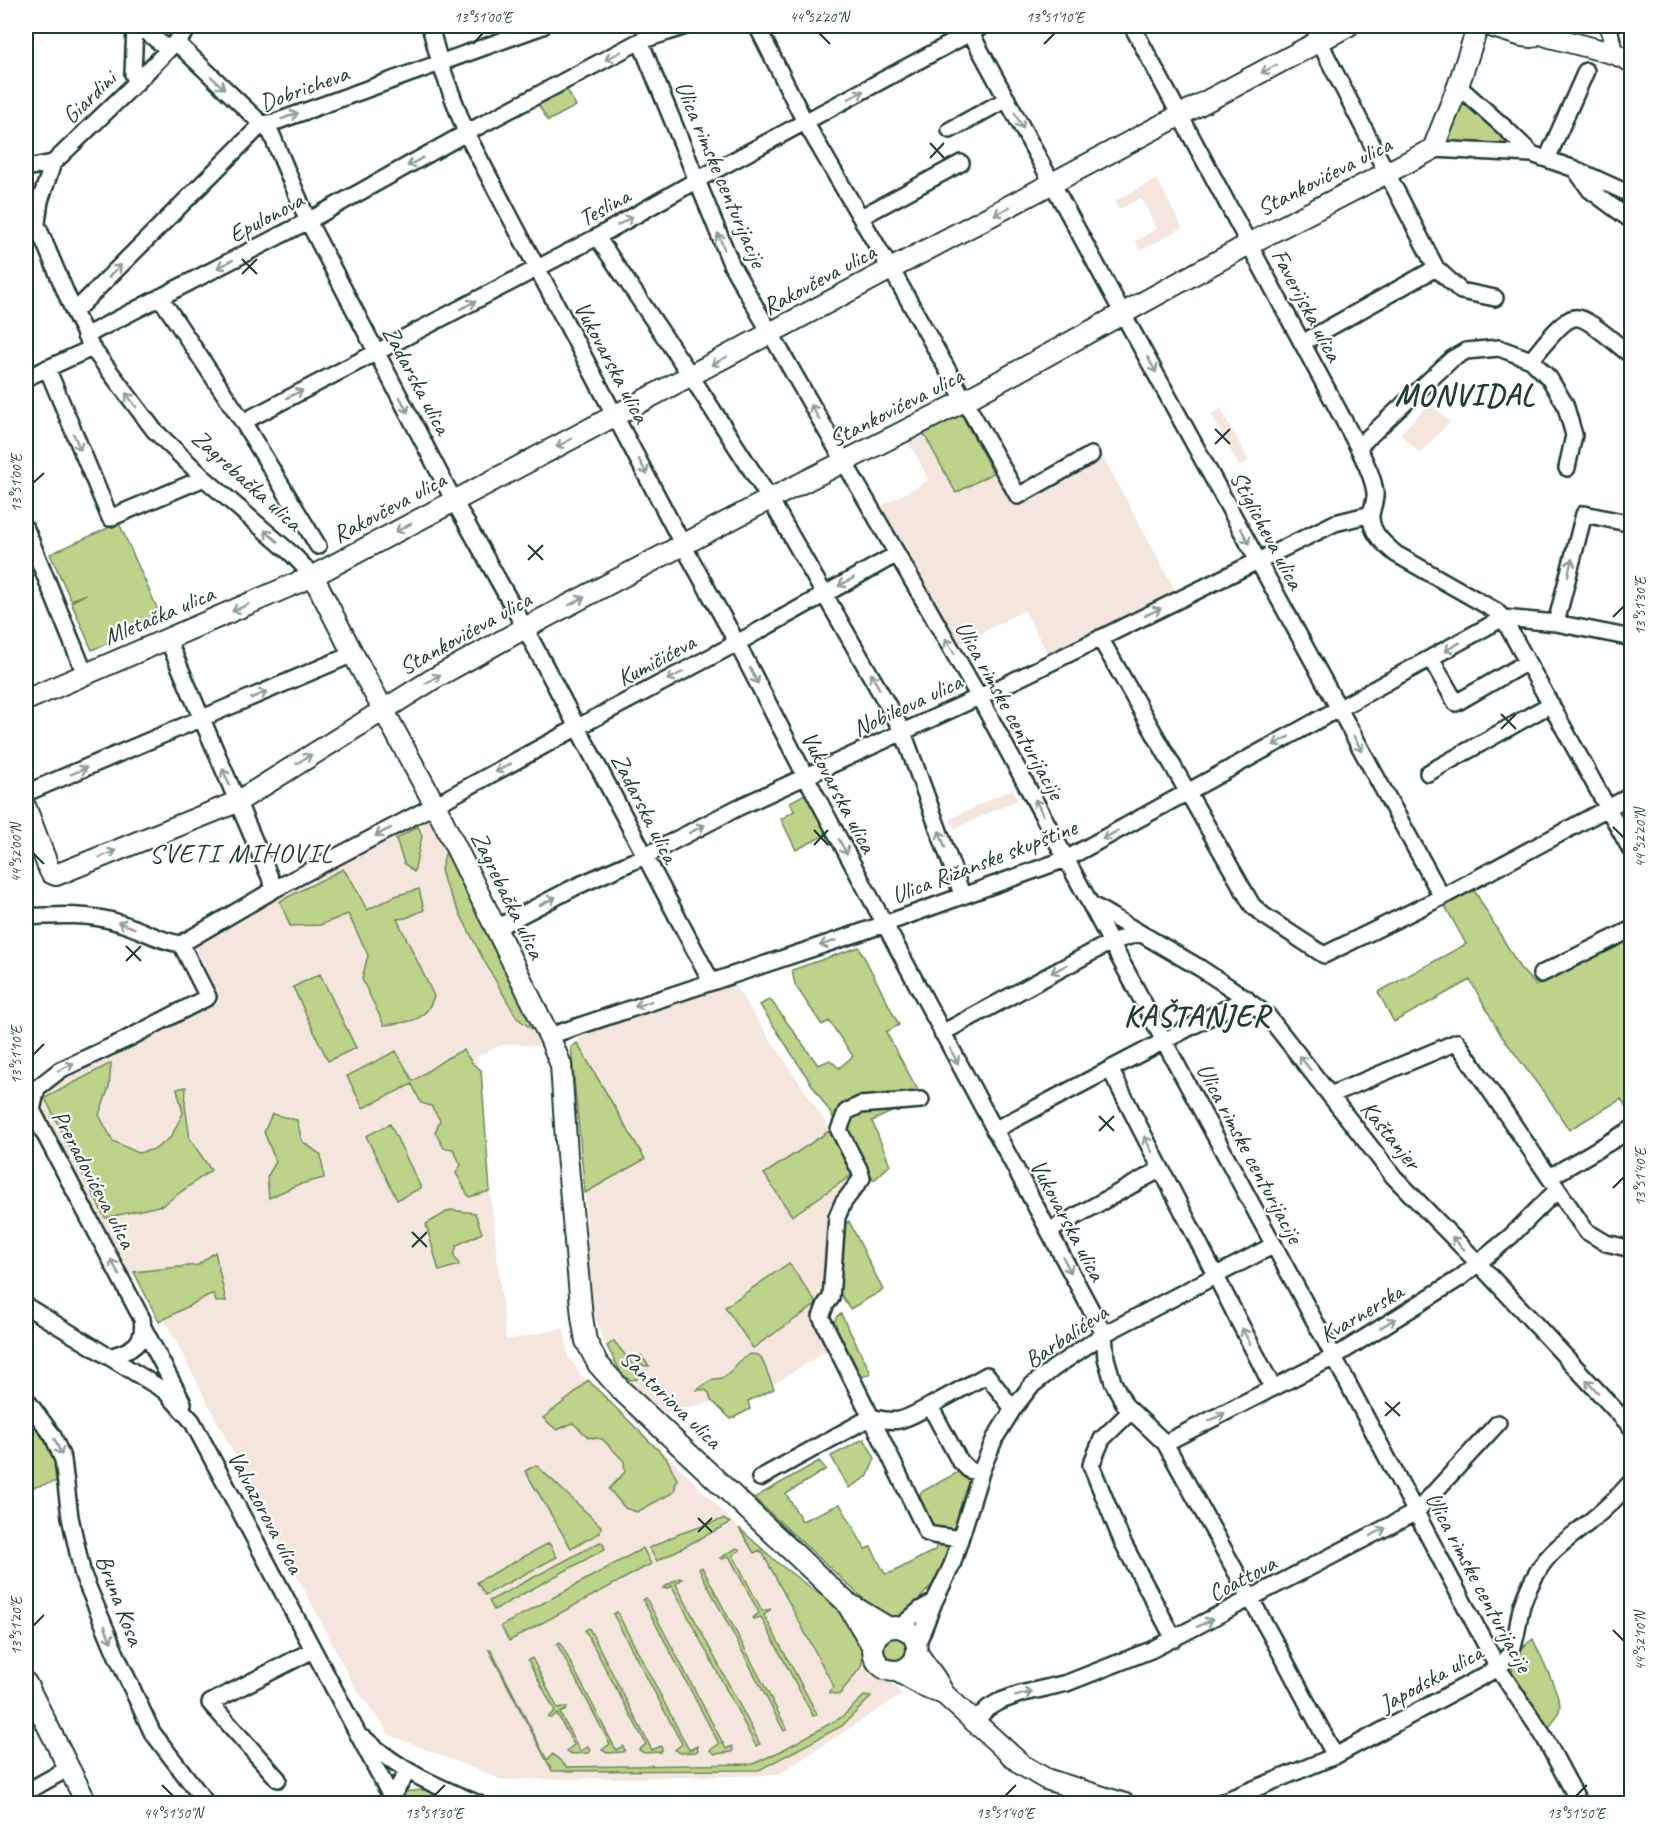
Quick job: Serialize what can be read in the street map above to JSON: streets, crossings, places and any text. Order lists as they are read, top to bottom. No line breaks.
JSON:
{"streets":{"main road":["Stankovićeva ulica","Rakovčeva ulica","Zagrebačka ulica","Mletačka ulica","Santoriova ulica"],"street":["Dobricheva","Giardini","Ulica rimske centurijacije","Teslina","Epulonova","Faverijska ulica","Vukovarska ulica","Zadarska ulica","Stiglicheva ulica","Kumičićeva","Nobileova ulica","Ulica Rižanske skupštine","Kaštanjer","Preradovićeva ulica","Kvarnerska","Barbalićeva","Valvazorova ulica","Coattova","Bruna Kosa","Japodska ulica"]},"crossings":[["Dobricheva","Vukovarska ulica"],["Dobricheva","Zadarska ulica"],["Dobricheva","Zagrebačka ulica"],["Giardini","Zadarska ulica"],["Ulica rimske centurijacije","Stankovićeva ulica"],["Ulica rimske centurijacije","Teslina"],["Ulica rimske centurijacije","Epulonova"],["Ulica rimske centurijacije","Rakovčeva ulica"],["Ulica rimske centurijacije","Kumičićeva"],["Ulica rimske centurijacije","Nobileova ulica"],["Ulica rimske centurijacije","Ulica Rižanske skupštine"],["Ulica rimske centurijacije","Kaštanjer"],["Ulica rimske centurijacije","Kvarnerska"],["Ulica rimske centurijacije","Barbalićeva"],["Ulica rimske centurijacije","Coattova"],["Ulica rimske centurijacije","Japodska ulica"],["Stankovićeva ulica","Faverijska ulica"],["Stankovićeva ulica","Vukovarska ulica"],["Stankovićeva ulica","Zadarska ulica"],["Stankovićeva ulica","Zagrebačka ulica"],["Stankovićeva ulica","Stiglicheva ulica"],["Teslina","Vukovarska ulica"],["Teslina","Zadarska ulica"],["Teslina","Stiglicheva ulica"],["Epulonova","Vukovarska ulica"],["Epulonova","Zadarska ulica"],["Epulonova","Zagrebačka ulica"],["Rakovčeva ulica","Faverijska ulica"],["Rakovčeva ulica","Vukovarska ulica"],["Rakovčeva ulica","Zadarska ulica"],["Rakovčeva ulica","Zagrebačka ulica"],["Rakovčeva ulica","Stiglicheva ulica"],["Rakovčeva ulica","Mletačka ulica"],["Faverijska ulica","Nobileova ulica"],["Vukovarska ulica","Kumičićeva"],["Vukovarska ulica","Nobileova ulica"],["Vukovarska ulica","Ulica Rižanske skupštine"],["Vukovarska ulica","Barbalićeva"],["Zadarska ulica","Kumičićeva"],["Zadarska ulica","Nobileova ulica"],["Zadarska ulica","Ulica Rižanske skupštine"],["Zagrebačka ulica","Mletačka ulica"],["Zagrebačka ulica","Kumičićeva"],["Zagrebačka ulica","Nobileova ulica"],["Zagrebačka ulica","Ulica Rižanske skupštine"],["Zagrebačka ulica","Santoriova ulica"],["Stiglicheva ulica","Nobileova ulica"],["Stiglicheva ulica","Ulica Rižanske skupštine"],["Kumičićeva","Preradovićeva ulica"],["Ulica Rižanske skupštine","Santoriova ulica"],["Kaštanjer","Kvarnerska"],["Barbalićeva","Santoriova ulica"]],"one_way":["Dobricheva","Stankovićeva ulica","Teslina","Epulonova","Rakovčeva ulica","Stiglicheva ulica","Mletačka ulica","Kumičićeva","Nobileova ulica","Ulica Rižanske skupštine","Kaštanjer","Kvarnerska","Coattova","Bruna Kosa"],"districts":["MONVIDAL","SVETI MIHOVIL","KAŠTANJER"],"coordinates":["13°51'00\"E","44°52'20\"N","13°51'10\"E","13°51'30\"E","44°52'00\"N","13°51'40\"E","13°51'20\"E","44°52'10\"N","44°51'50\"N","13°51'50\"E"]}
